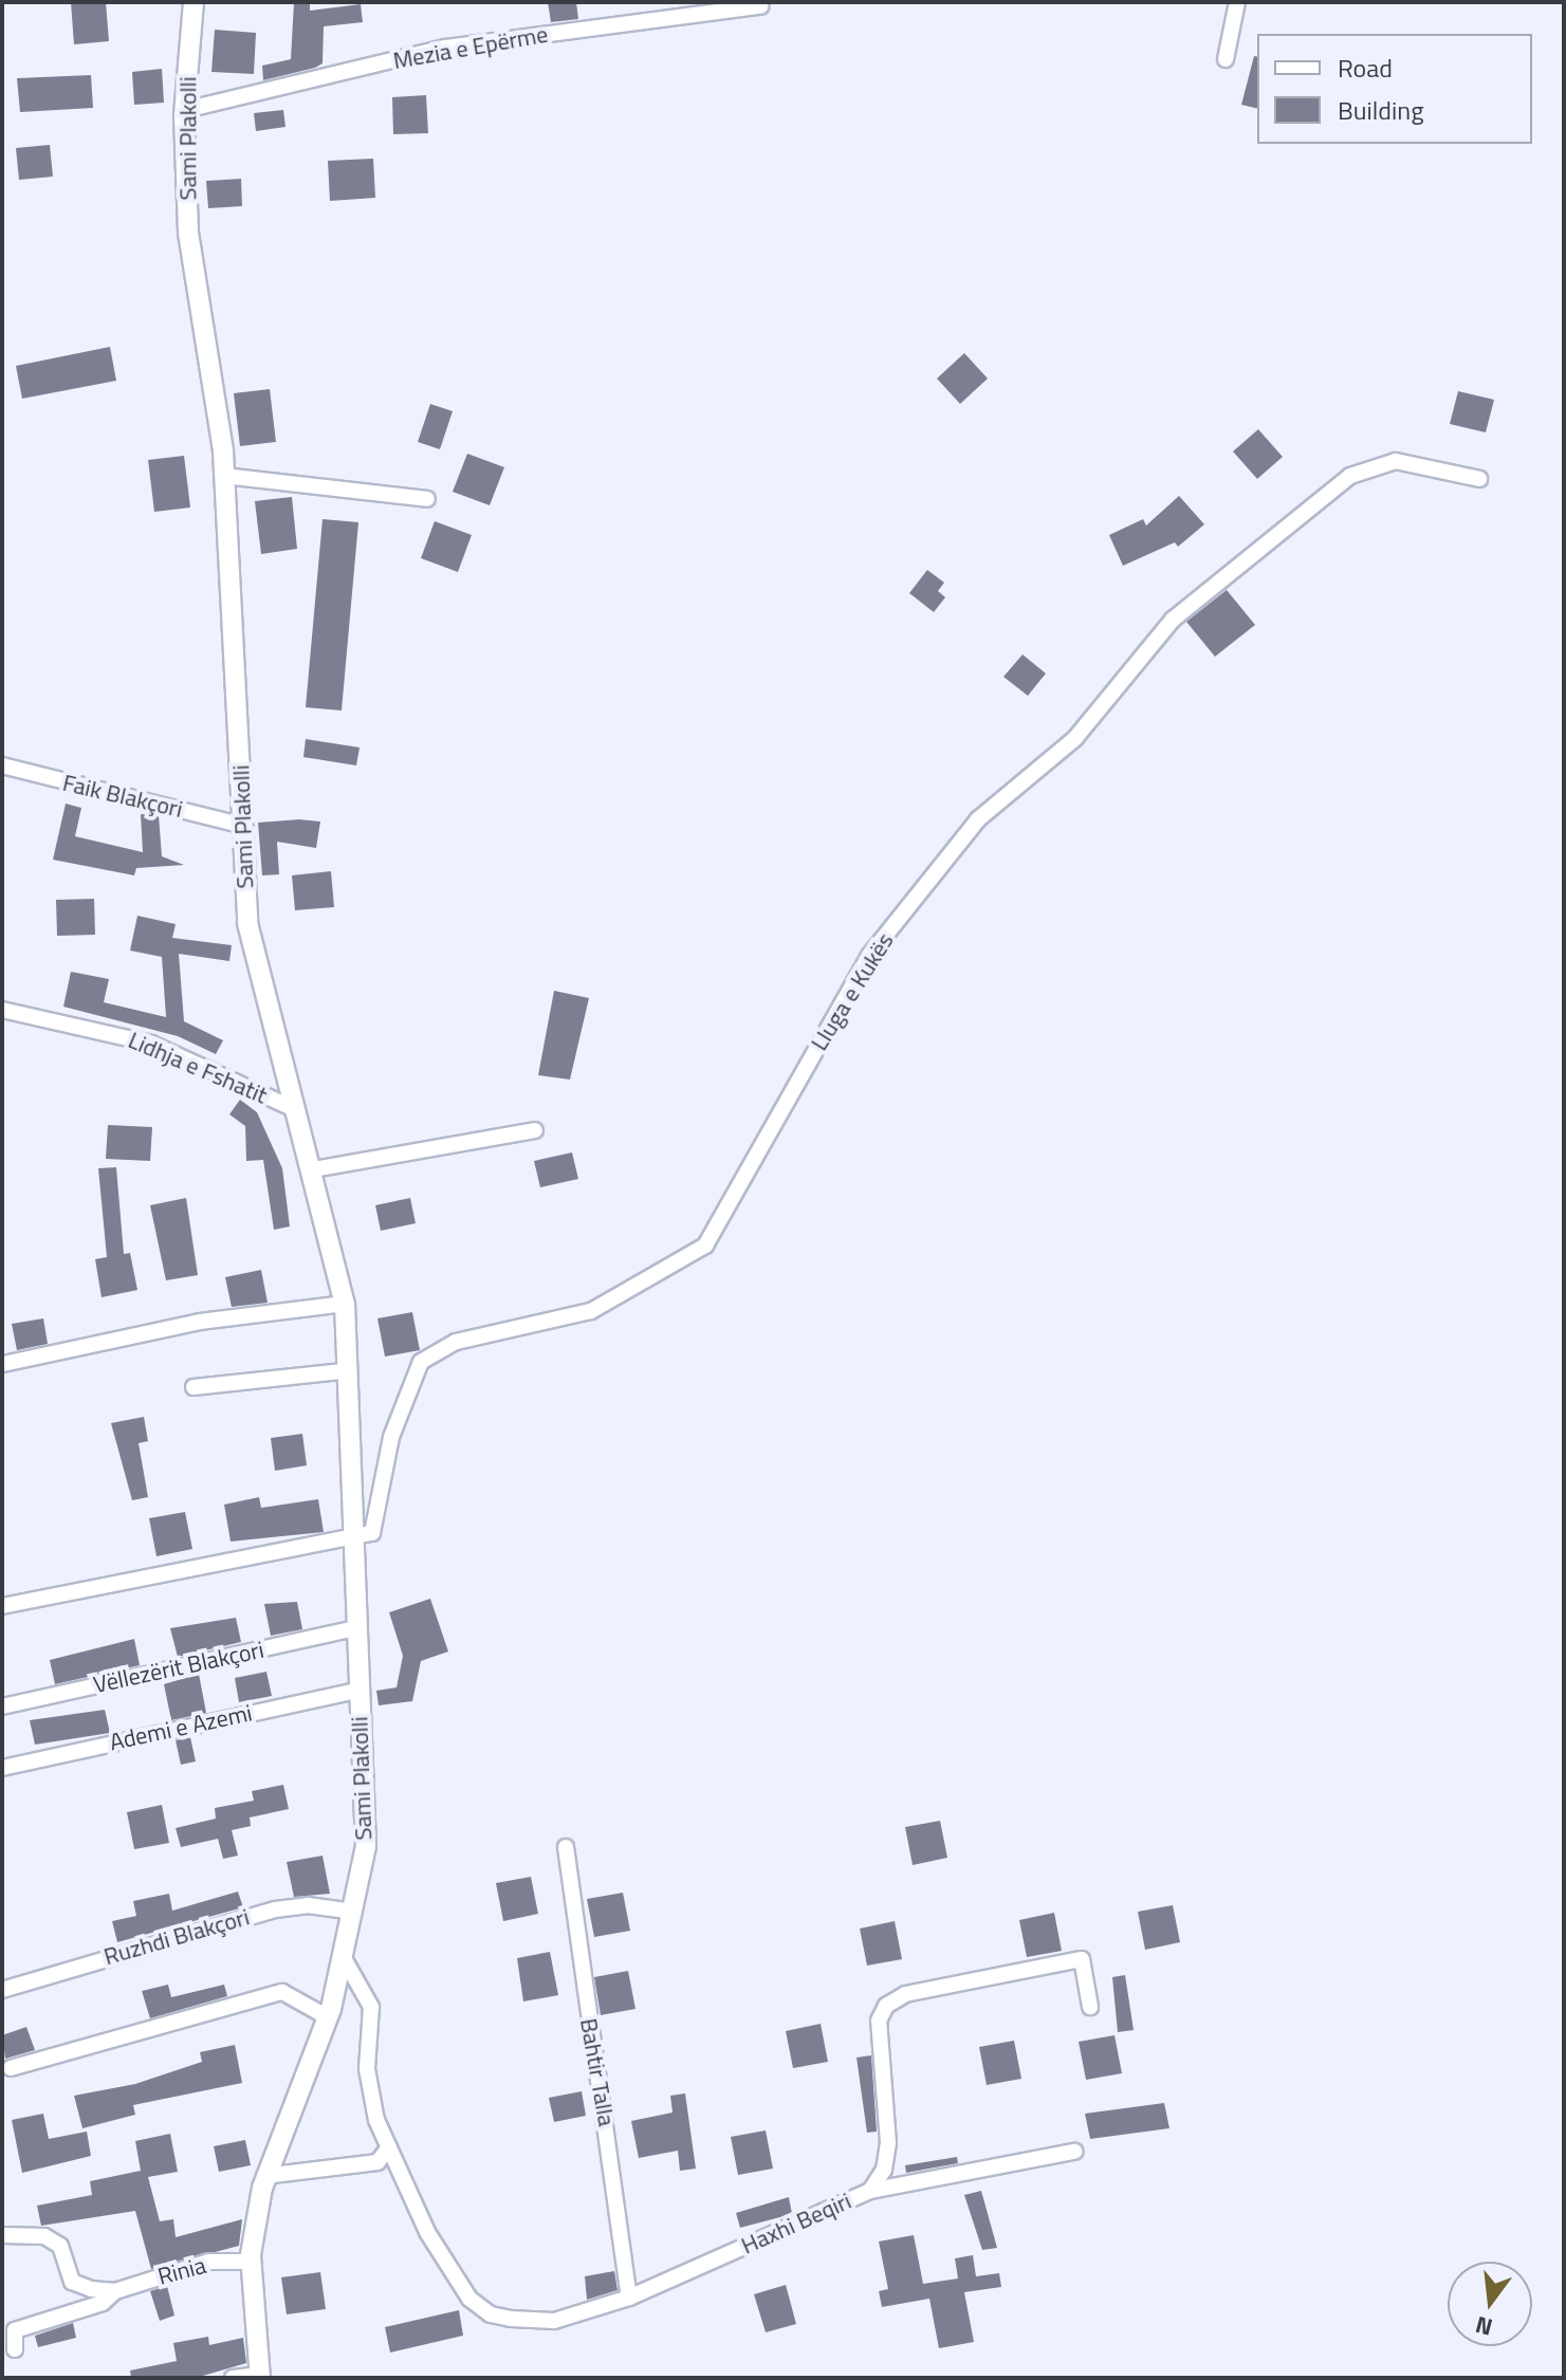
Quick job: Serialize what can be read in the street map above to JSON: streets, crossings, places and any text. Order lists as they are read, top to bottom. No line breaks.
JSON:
{"streets":{"street":["Mezia e Epërme","Sami Plakolli","Faik Blakçori","Lluga e Kukës","Lidhja e Fshatit","Vëllezërit Blakçori","Ademi e Azemi","Ruzhdi Blakçori","Bahtir Talla","Haxhi Beqiri","Rinia"]},"crossings":[["Mezia e Epërme","Sami Plakolli"],["Sami Plakolli","Faik Blakçori"],["Sami Plakolli","Lluga e Kukës"],["Sami Plakolli","Lidhja e Fshatit"],["Sami Plakolli","Vëllezërit Blakçori"],["Sami Plakolli","Ademi e Azemi"],["Sami Plakolli","Ruzhdi Blakçori"],["Sami Plakolli","Haxhi Beqiri"],["Sami Plakolli","Rinia"],["Bahtir Talla","Haxhi Beqiri"]],"legend":["Road","Building"],"north":"bottom"}
